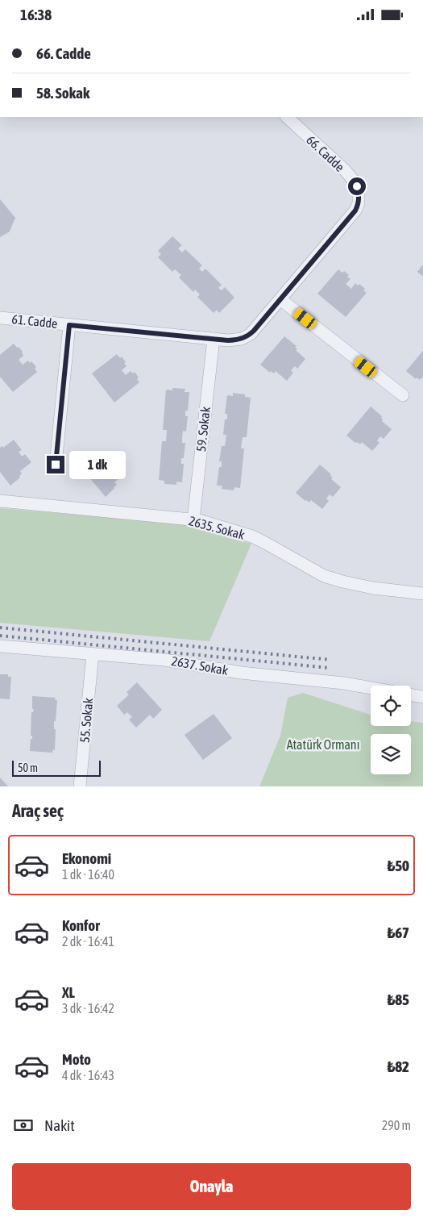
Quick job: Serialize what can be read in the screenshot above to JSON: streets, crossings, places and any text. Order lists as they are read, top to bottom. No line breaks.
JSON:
{"streets":{"street":["66. Cadde","61. Cadde","59. Sokak","2635. Sokak","2637. Sokak","55. Sokak"]},"crossings":[["66. Cadde","61. Cadde"],["66. Cadde","59. Sokak"],["61. Cadde","59. Sokak"],["59. Sokak","2635. Sokak"],["2637. Sokak","55. Sokak"]],"parks":["Atatürk Ormanı"],"scale_bar":"50 m","page":{"status":"16:38","banner":["66. Cadde","58. Sokak"],"bubble":"1 dk","scale":"50 m","heading":"Araç seç","list":[{"name":"Ekonomi","note":"1 dk · 16:40","value":"₺50"},{"name":"Konfor","note":"2 dk · 16:41","value":"₺67"},{"name":"XL","note":"3 dk · 16:42","value":"₺85"},{"name":"Moto","note":"4 dk · 16:43","value":"₺82"}],"pay":["Nakit","290 m"],"buttons":"Onayla"}}
